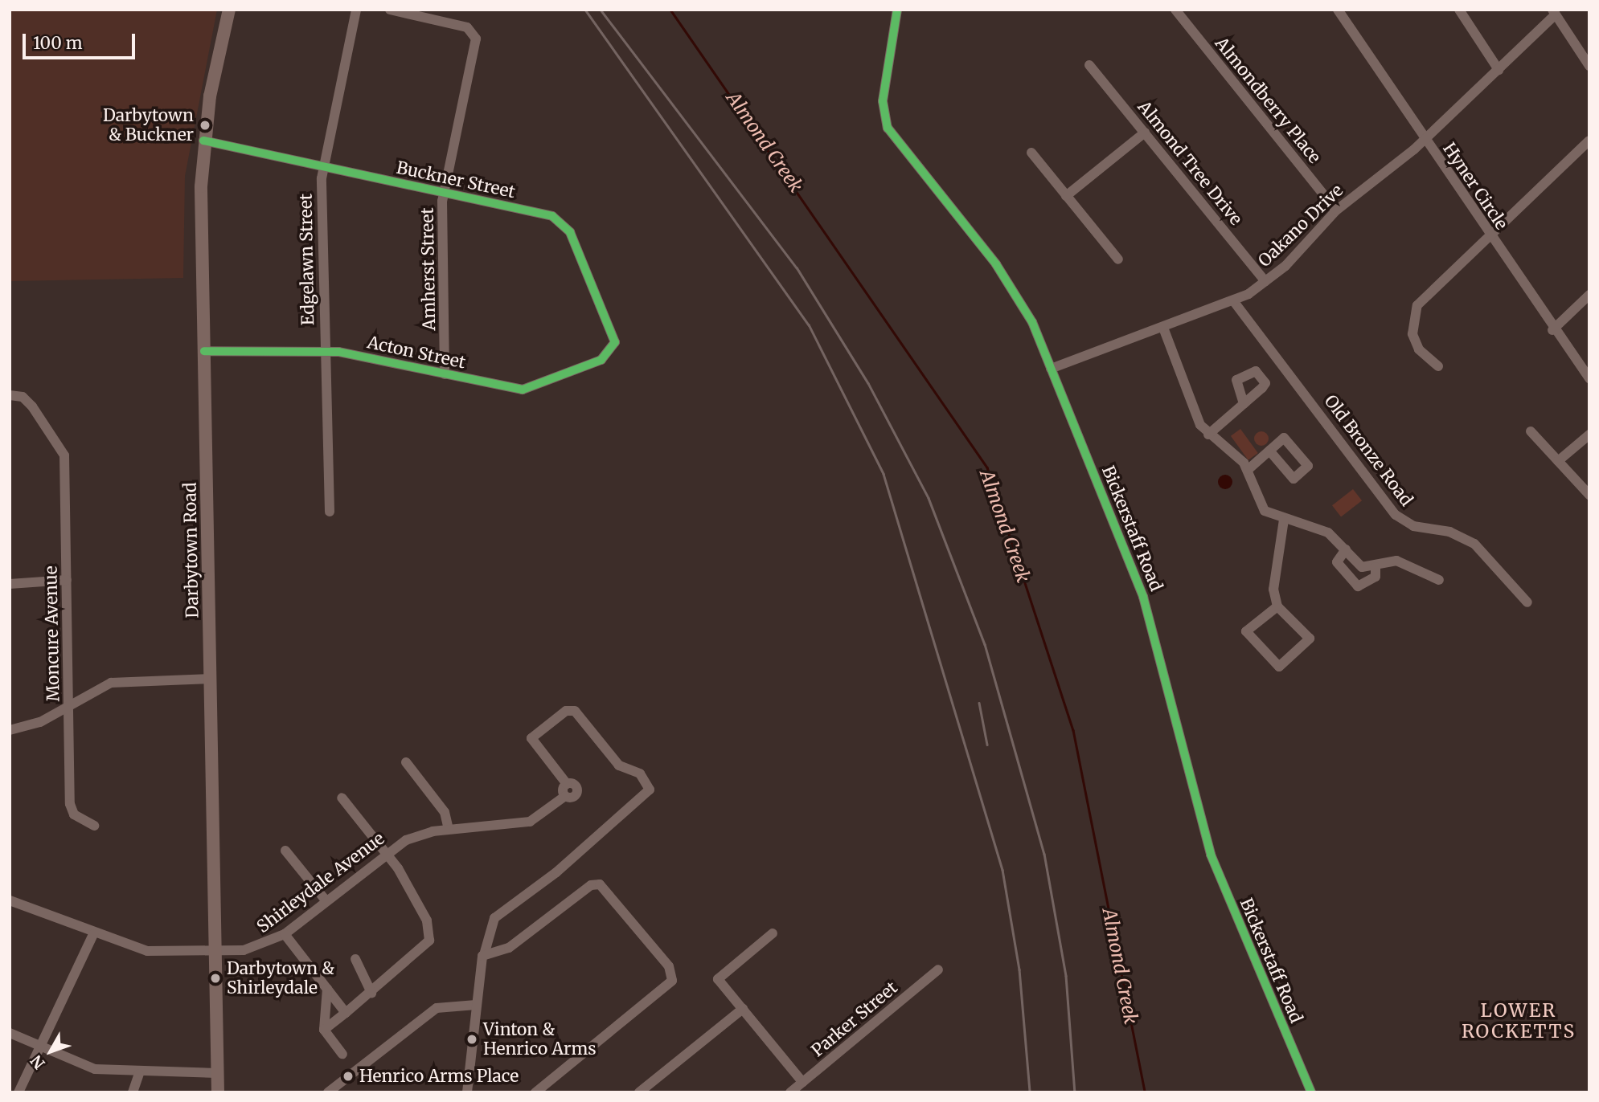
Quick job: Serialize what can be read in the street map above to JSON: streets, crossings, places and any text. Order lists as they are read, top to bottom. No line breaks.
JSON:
{"streets":{"main road":["Darbytown Road"],"street":["Almondberry Place","Almond Tree Drive","Buckner Street","Hyner Circle","Oakano Drive","Edgelawn Street","Amherst Street","Acton Street","Old Bronze Road","Bickerstaff Road","Moncure Avenue","Shirleydale Avenue","Parker Street"]},"crossings":[["Almondberry Place","Oakano Drive"],["Almond Tree Drive","Oakano Drive"],["Buckner Street","Edgelawn Street"],["Buckner Street","Amherst Street"],["Buckner Street","Acton Street"],["Buckner Street","Darbytown Road"],["Hyner Circle","Oakano Drive"],["Oakano Drive","Old Bronze Road"],["Oakano Drive","Bickerstaff Road"],["Edgelawn Street","Acton Street"],["Amherst Street","Acton Street"],["Acton Street","Darbytown Road"],["Darbytown Road","Shirleydale Avenue"]],"districts":["LOWER ROCKETTS"],"water":["Almond Creek"],"places":["Darbytown & Buckner","Darbytown & Shirleydale","Vinton & Henrico Arms","Henrico Arms Place"],"scale_bar":"100 m","north":"bottom left"}
